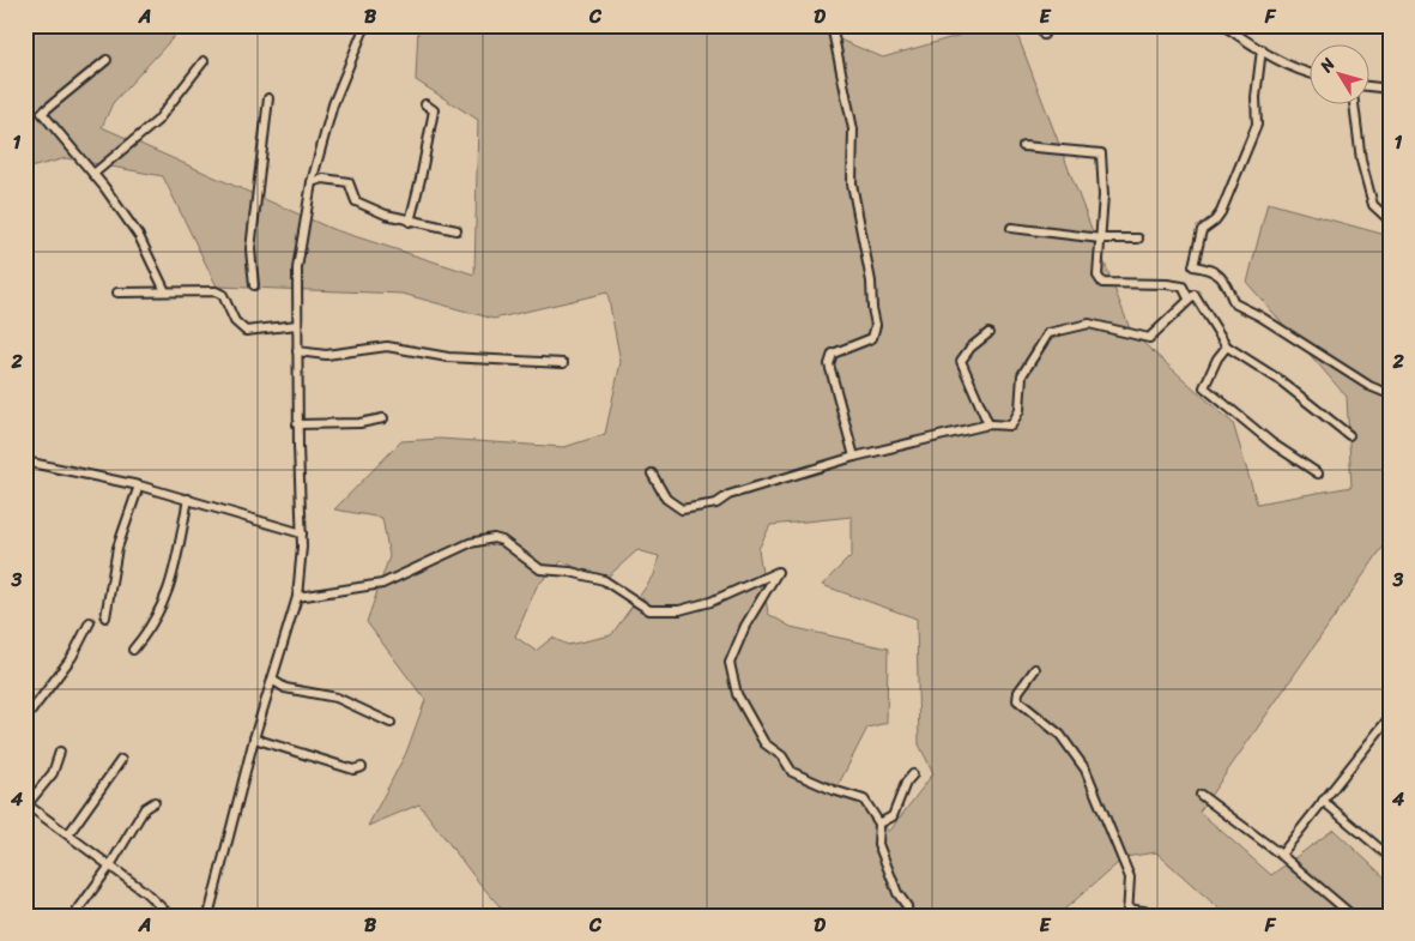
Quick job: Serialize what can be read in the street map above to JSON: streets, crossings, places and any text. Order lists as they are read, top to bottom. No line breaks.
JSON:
{"north":"top left","grid":{"columns":["A","B","C","D","E","F"],"rows":["1","2","3","4"]}}
